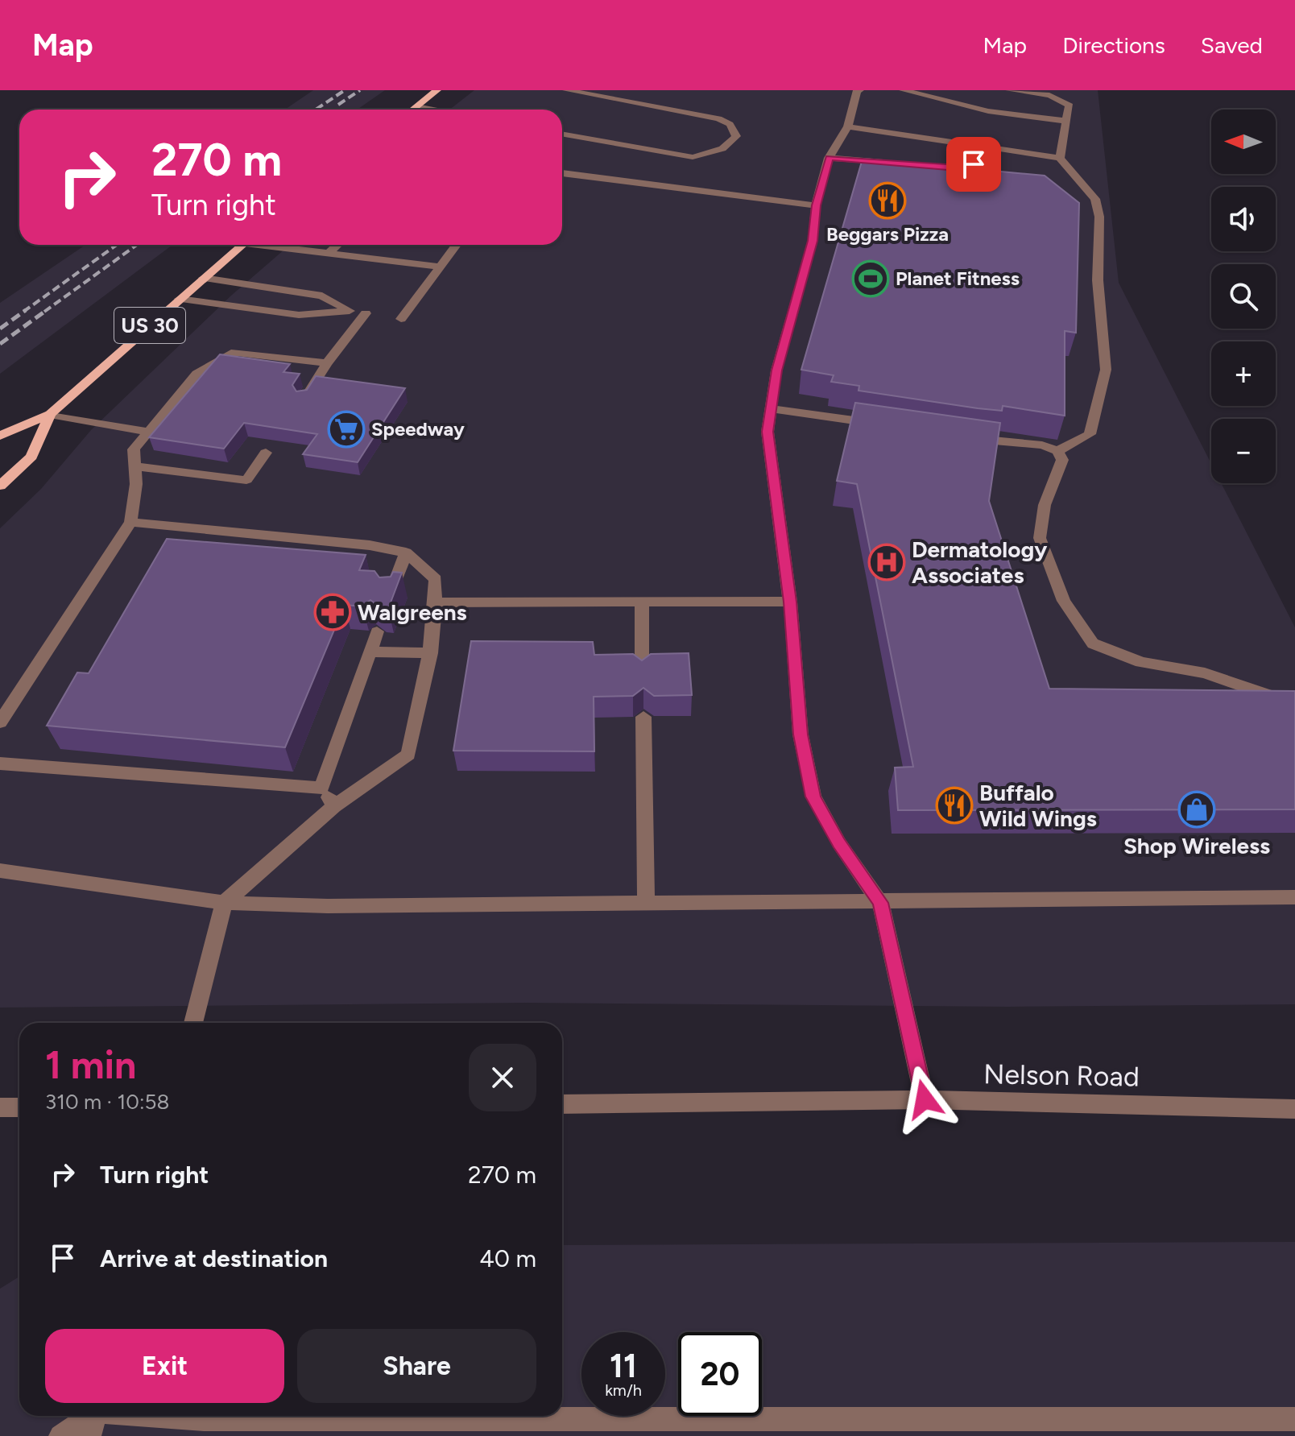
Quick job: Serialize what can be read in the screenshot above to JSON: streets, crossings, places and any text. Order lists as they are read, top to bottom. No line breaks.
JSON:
{"streets":{"main road":["US 30"],"street":["Nelson Road"]},"places":{"restaurant":["Beggars Pizza","Buffalo Wild Wings"],"sports":["Planet Fitness"],"supermarket":["Speedway"],"hospital":["Dermatology Associates"],"pharmacy":["Walgreens"],"shop":["Shop Wireless"]},"north":"left","page":{"header":"Map","nav":["Map","Directions","Saved"],"map_buttons":["+","−"],"turn":["270 m","Turn right"],"heading":["1 min","310 m · 10:58"],"list":[{"name":"Turn right","value":"270 m"},{"name":"Arrive at destination","value":"40 m"}],"buttons":["Exit","Share"],"speed":"11 km/h","limit":"20"}}
